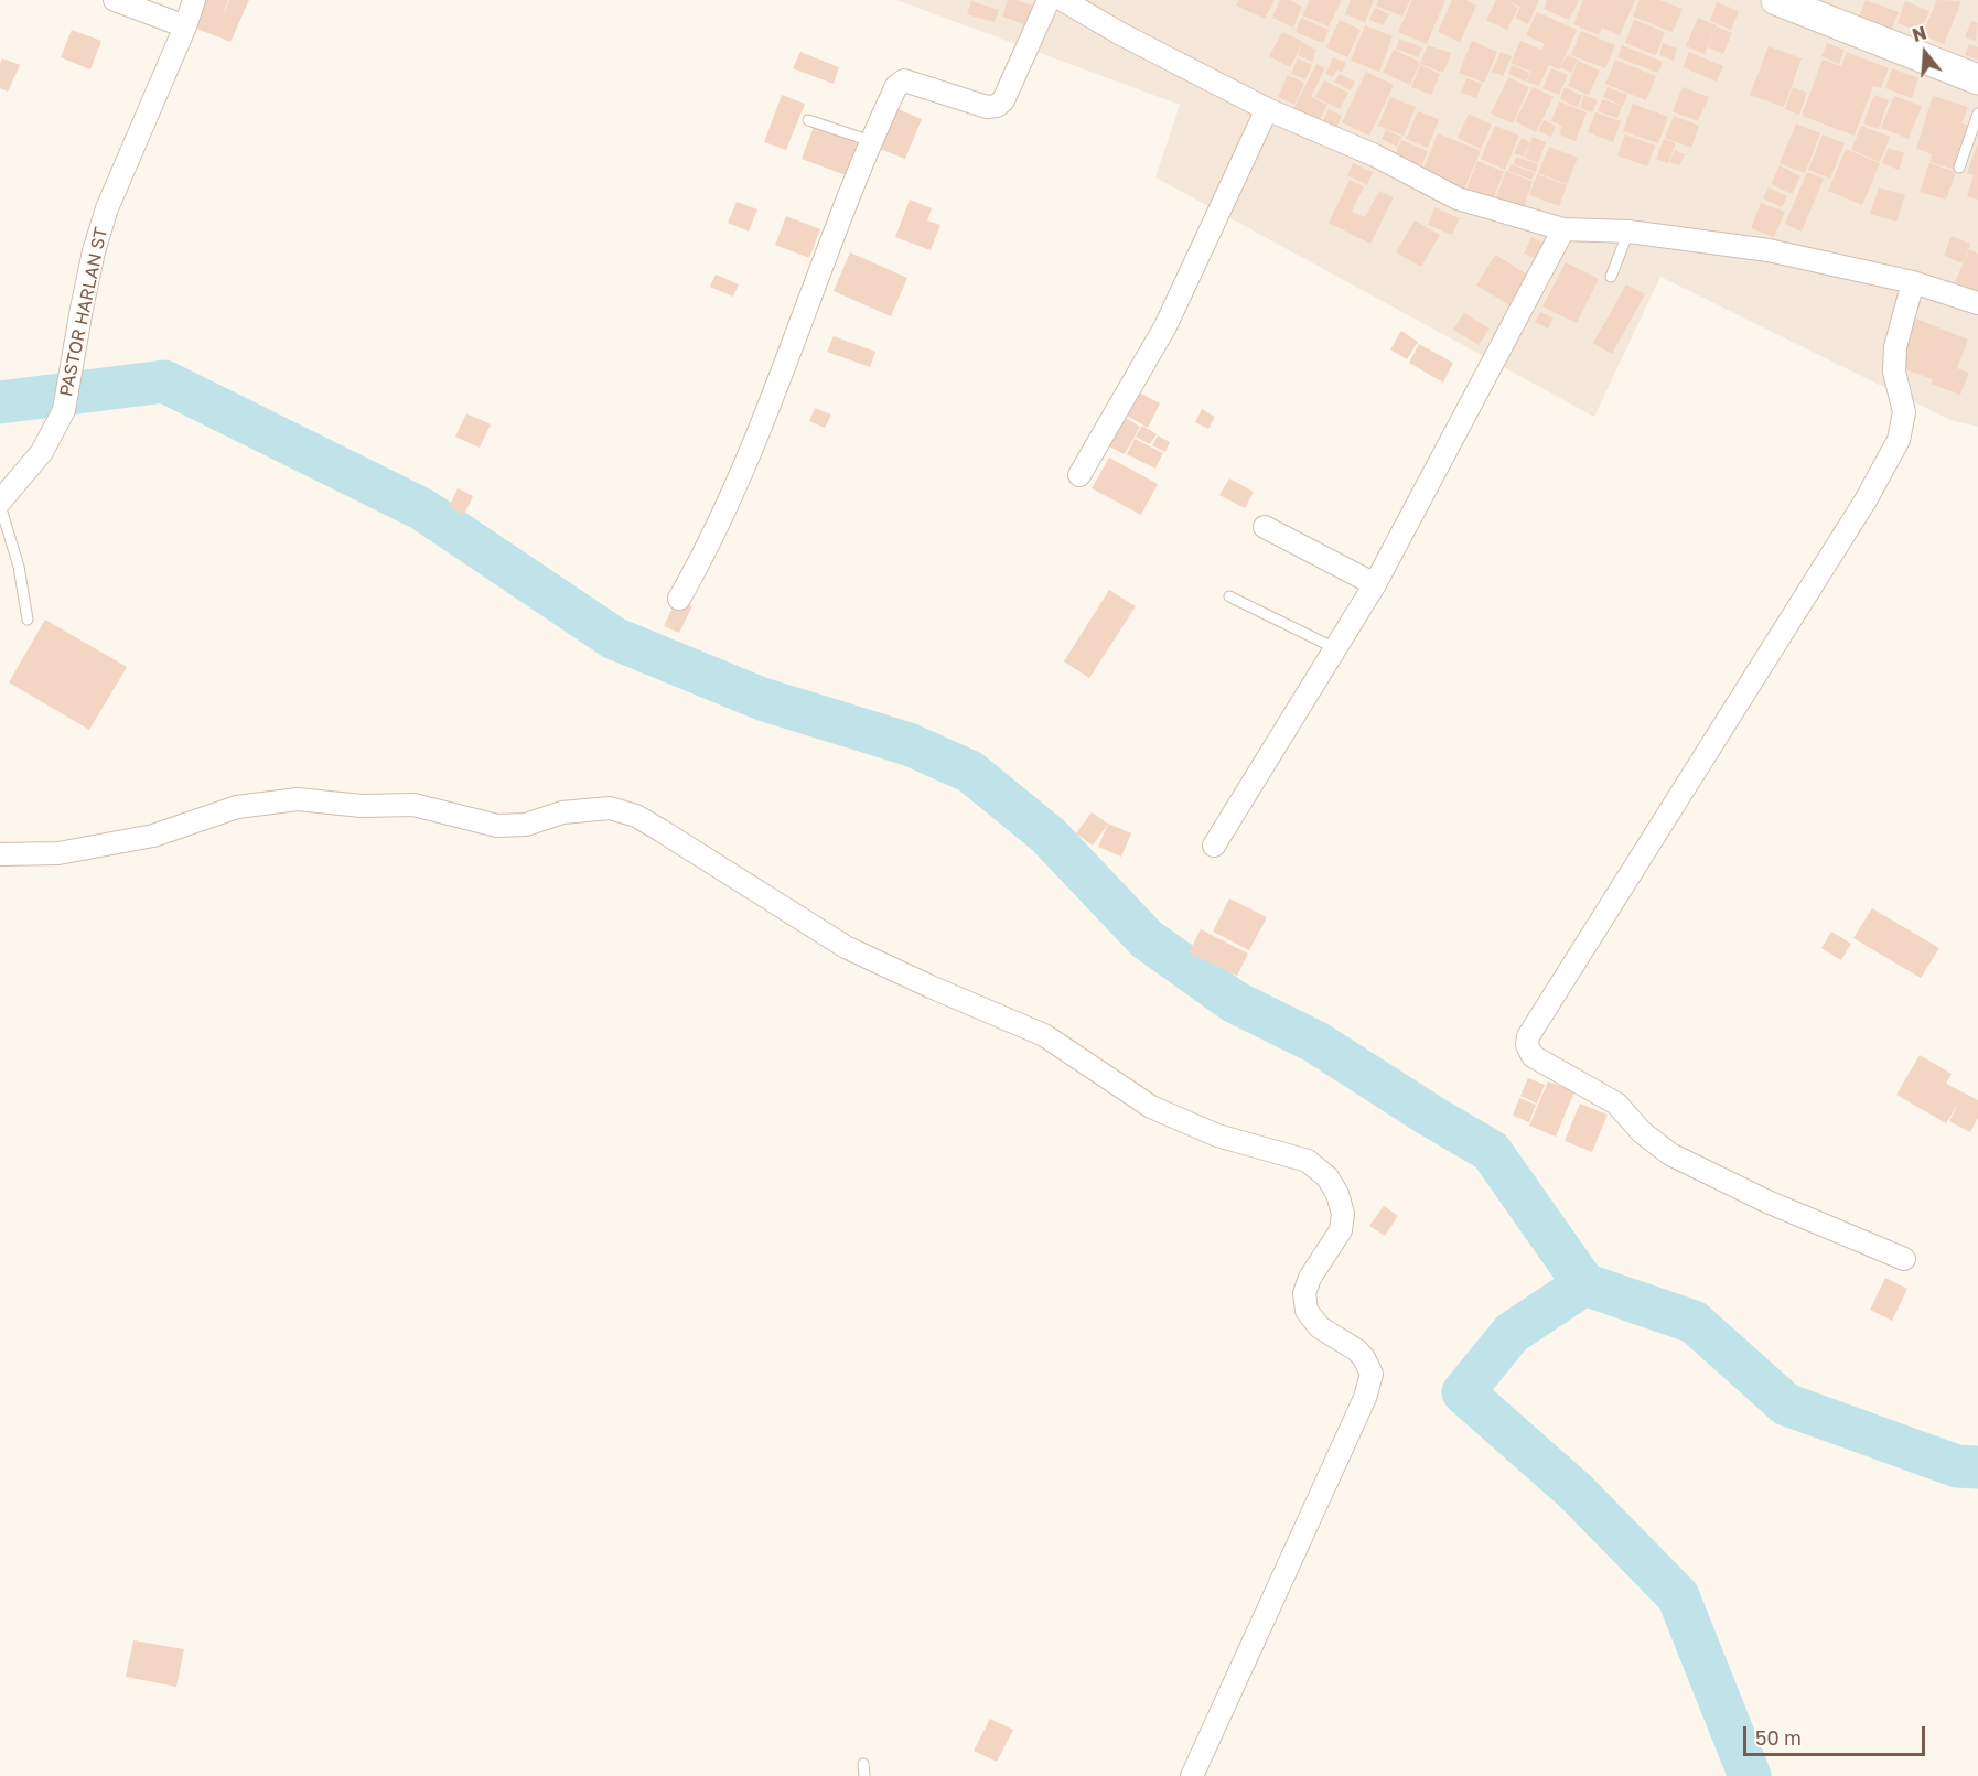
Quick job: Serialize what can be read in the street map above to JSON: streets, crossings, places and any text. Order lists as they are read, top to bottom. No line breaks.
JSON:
{"streets":{"street":["PASTOR HARLAN ST"]},"scale_bar":"50 m","north":"top"}
